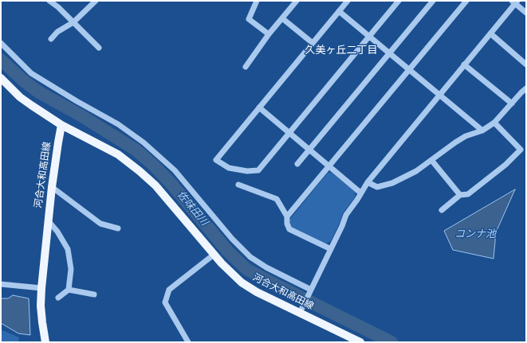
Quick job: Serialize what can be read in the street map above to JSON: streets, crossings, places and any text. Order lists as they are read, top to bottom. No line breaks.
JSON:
{"streets":{"main road":["河合大和高田線"]},"districts":["久美ヶ丘二丁目"],"water":["佐味田川","コンナ池"]}
